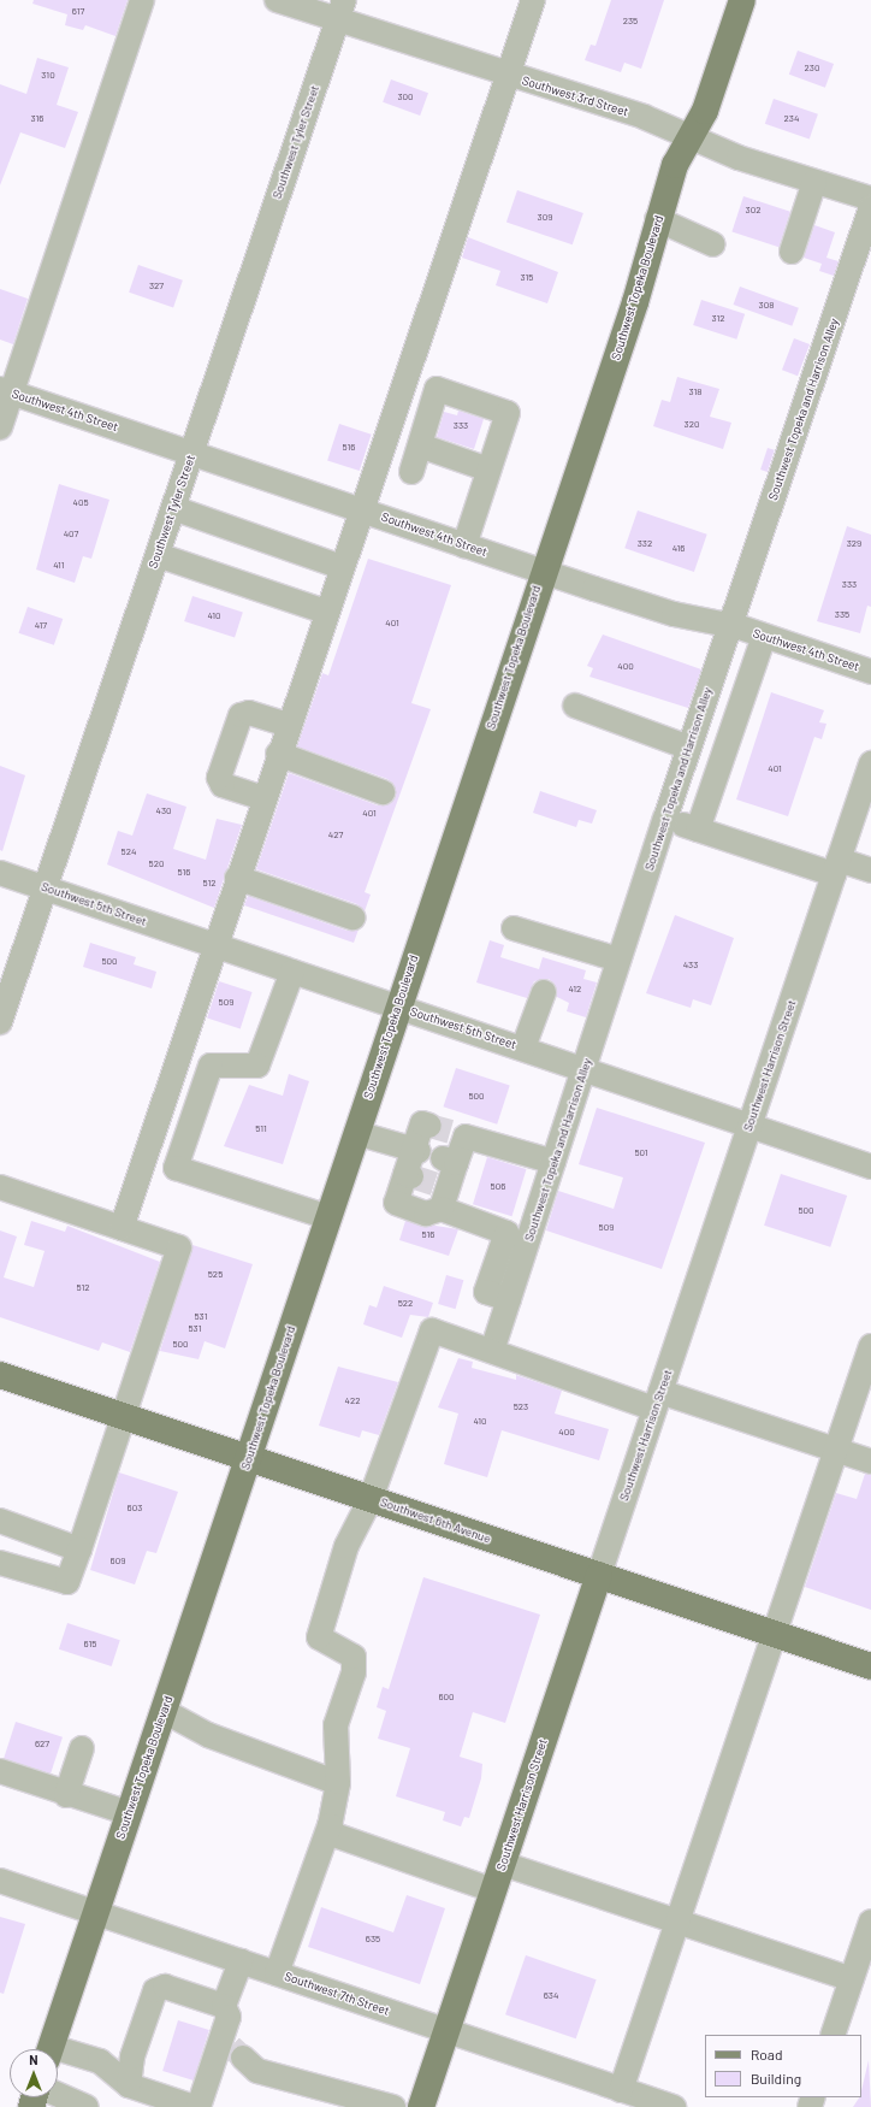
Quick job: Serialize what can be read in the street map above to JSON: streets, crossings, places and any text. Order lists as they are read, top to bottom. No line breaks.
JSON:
{"streets":{"main road":["Southwest Topeka Boulevard","Southwest Harrison Street","Southwest 6th Avenue"],"street":["Southwest 3rd Street","Southwest Tyler Street","Southwest Topeka and Harrison Alley","Southwest 4th Street","Southwest 5th Street","Southwest 7th Street"]},"crossings":[["Southwest 3rd Street","Southwest Tyler Street"],["Southwest 3rd Street","Southwest Topeka Boulevard"],["Southwest Tyler Street","Southwest 4th Street"],["Southwest Tyler Street","Southwest 5th Street"],["Southwest Topeka Boulevard","Southwest 4th Street"],["Southwest Topeka Boulevard","Southwest 5th Street"],["Southwest Topeka Boulevard","Southwest 6th Avenue"],["Southwest Topeka Boulevard","Southwest 7th Street"],["Southwest Topeka and Harrison Alley","Southwest 4th Street"],["Southwest Topeka and Harrison Alley","Southwest 5th Street"],["Southwest 5th Street","Southwest Harrison Street"],["Southwest Harrison Street","Southwest 6th Avenue"],["Southwest Harrison Street","Southwest 7th Street"]],"house_numbers":["617","235","230","310","300","316","234","302","309","315","327","308","312","318","320","333","516","405","407","332","329","416","411","333","335","410","401","417","400","401","430","401","427","524","520","516","512","500","433","412","509","500","511","501","506","500","509","516","525","512","522","531","531","500","422","523","410","400","603","609","615","600","627","635","634"],"legend":["Road","Building"],"north":"top"}
